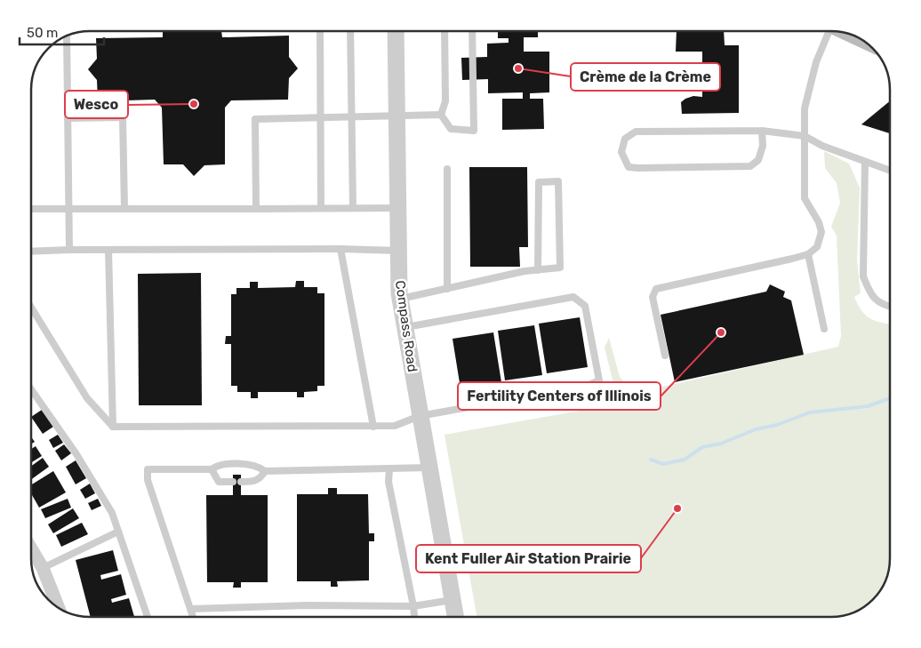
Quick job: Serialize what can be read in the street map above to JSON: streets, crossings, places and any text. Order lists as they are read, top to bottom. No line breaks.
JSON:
{"streets":{"street":["Compass Road"]},"places":["Crème de la Crème","Wesco","Fertility Centers of Illinois","Kent Fuller Air Station Prairie"],"scale_bar":"50 m"}
